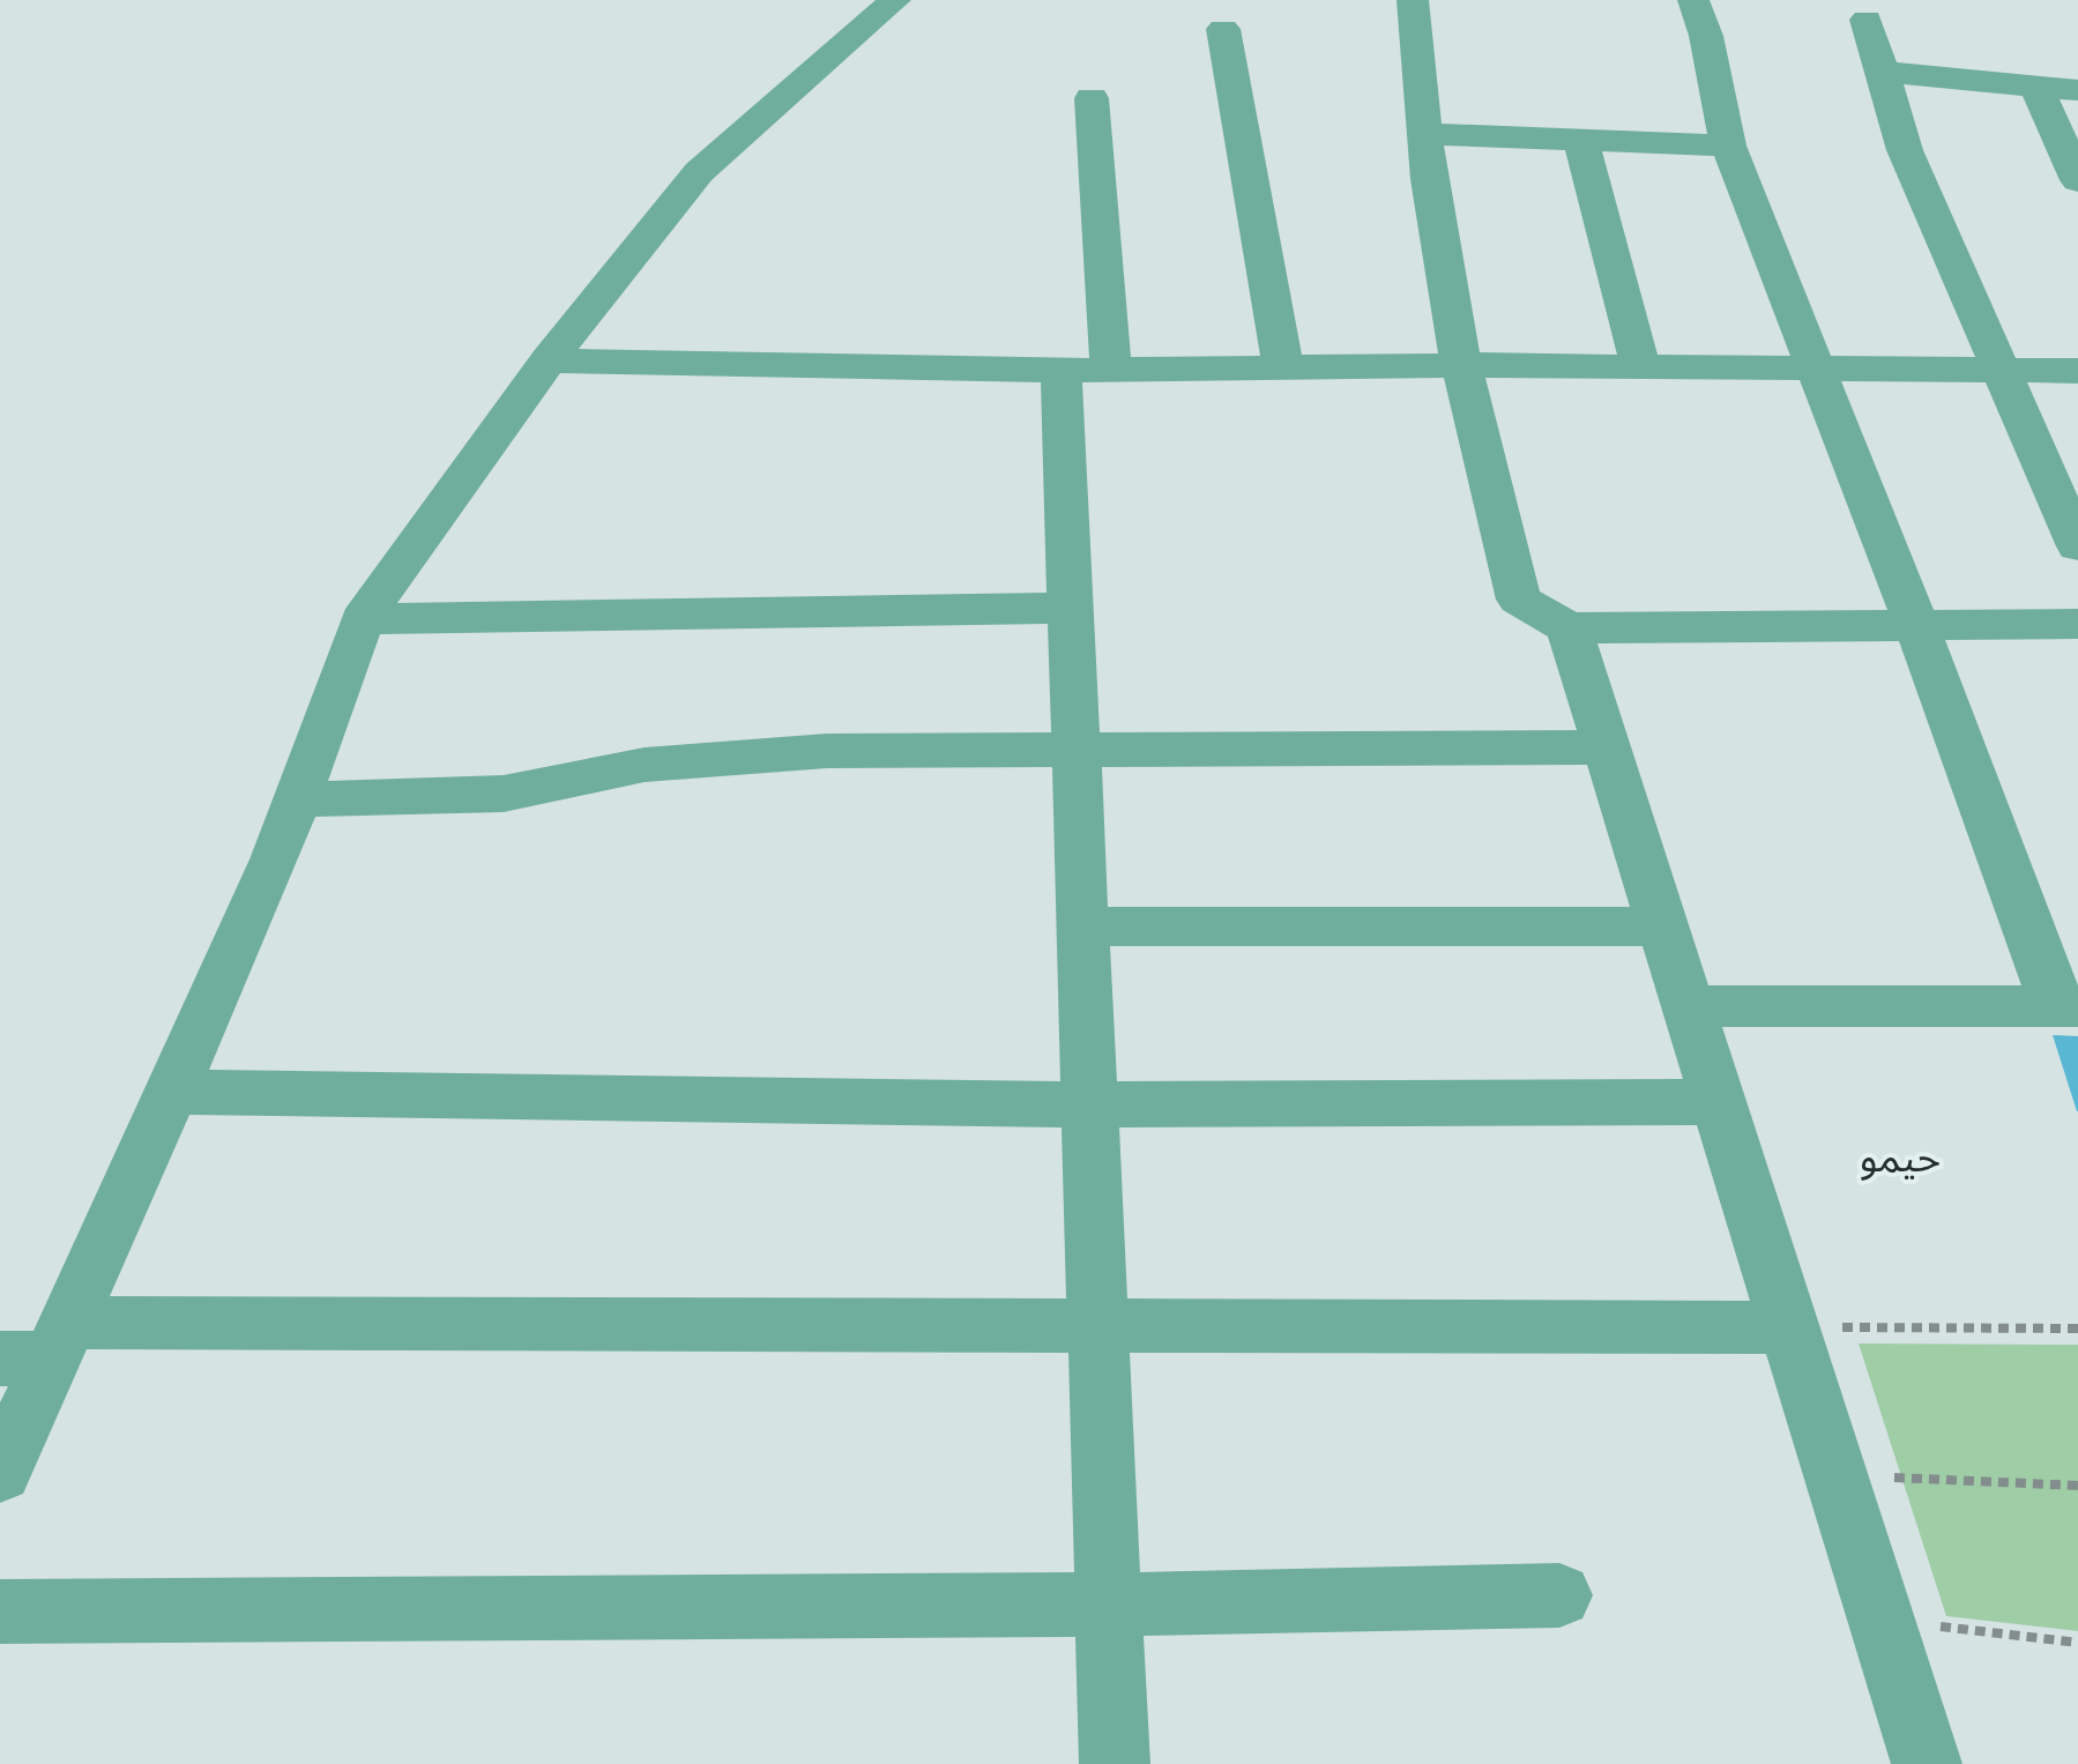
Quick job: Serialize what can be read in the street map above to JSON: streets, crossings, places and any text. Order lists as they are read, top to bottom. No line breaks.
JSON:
{"districts":["حيمو"]}
